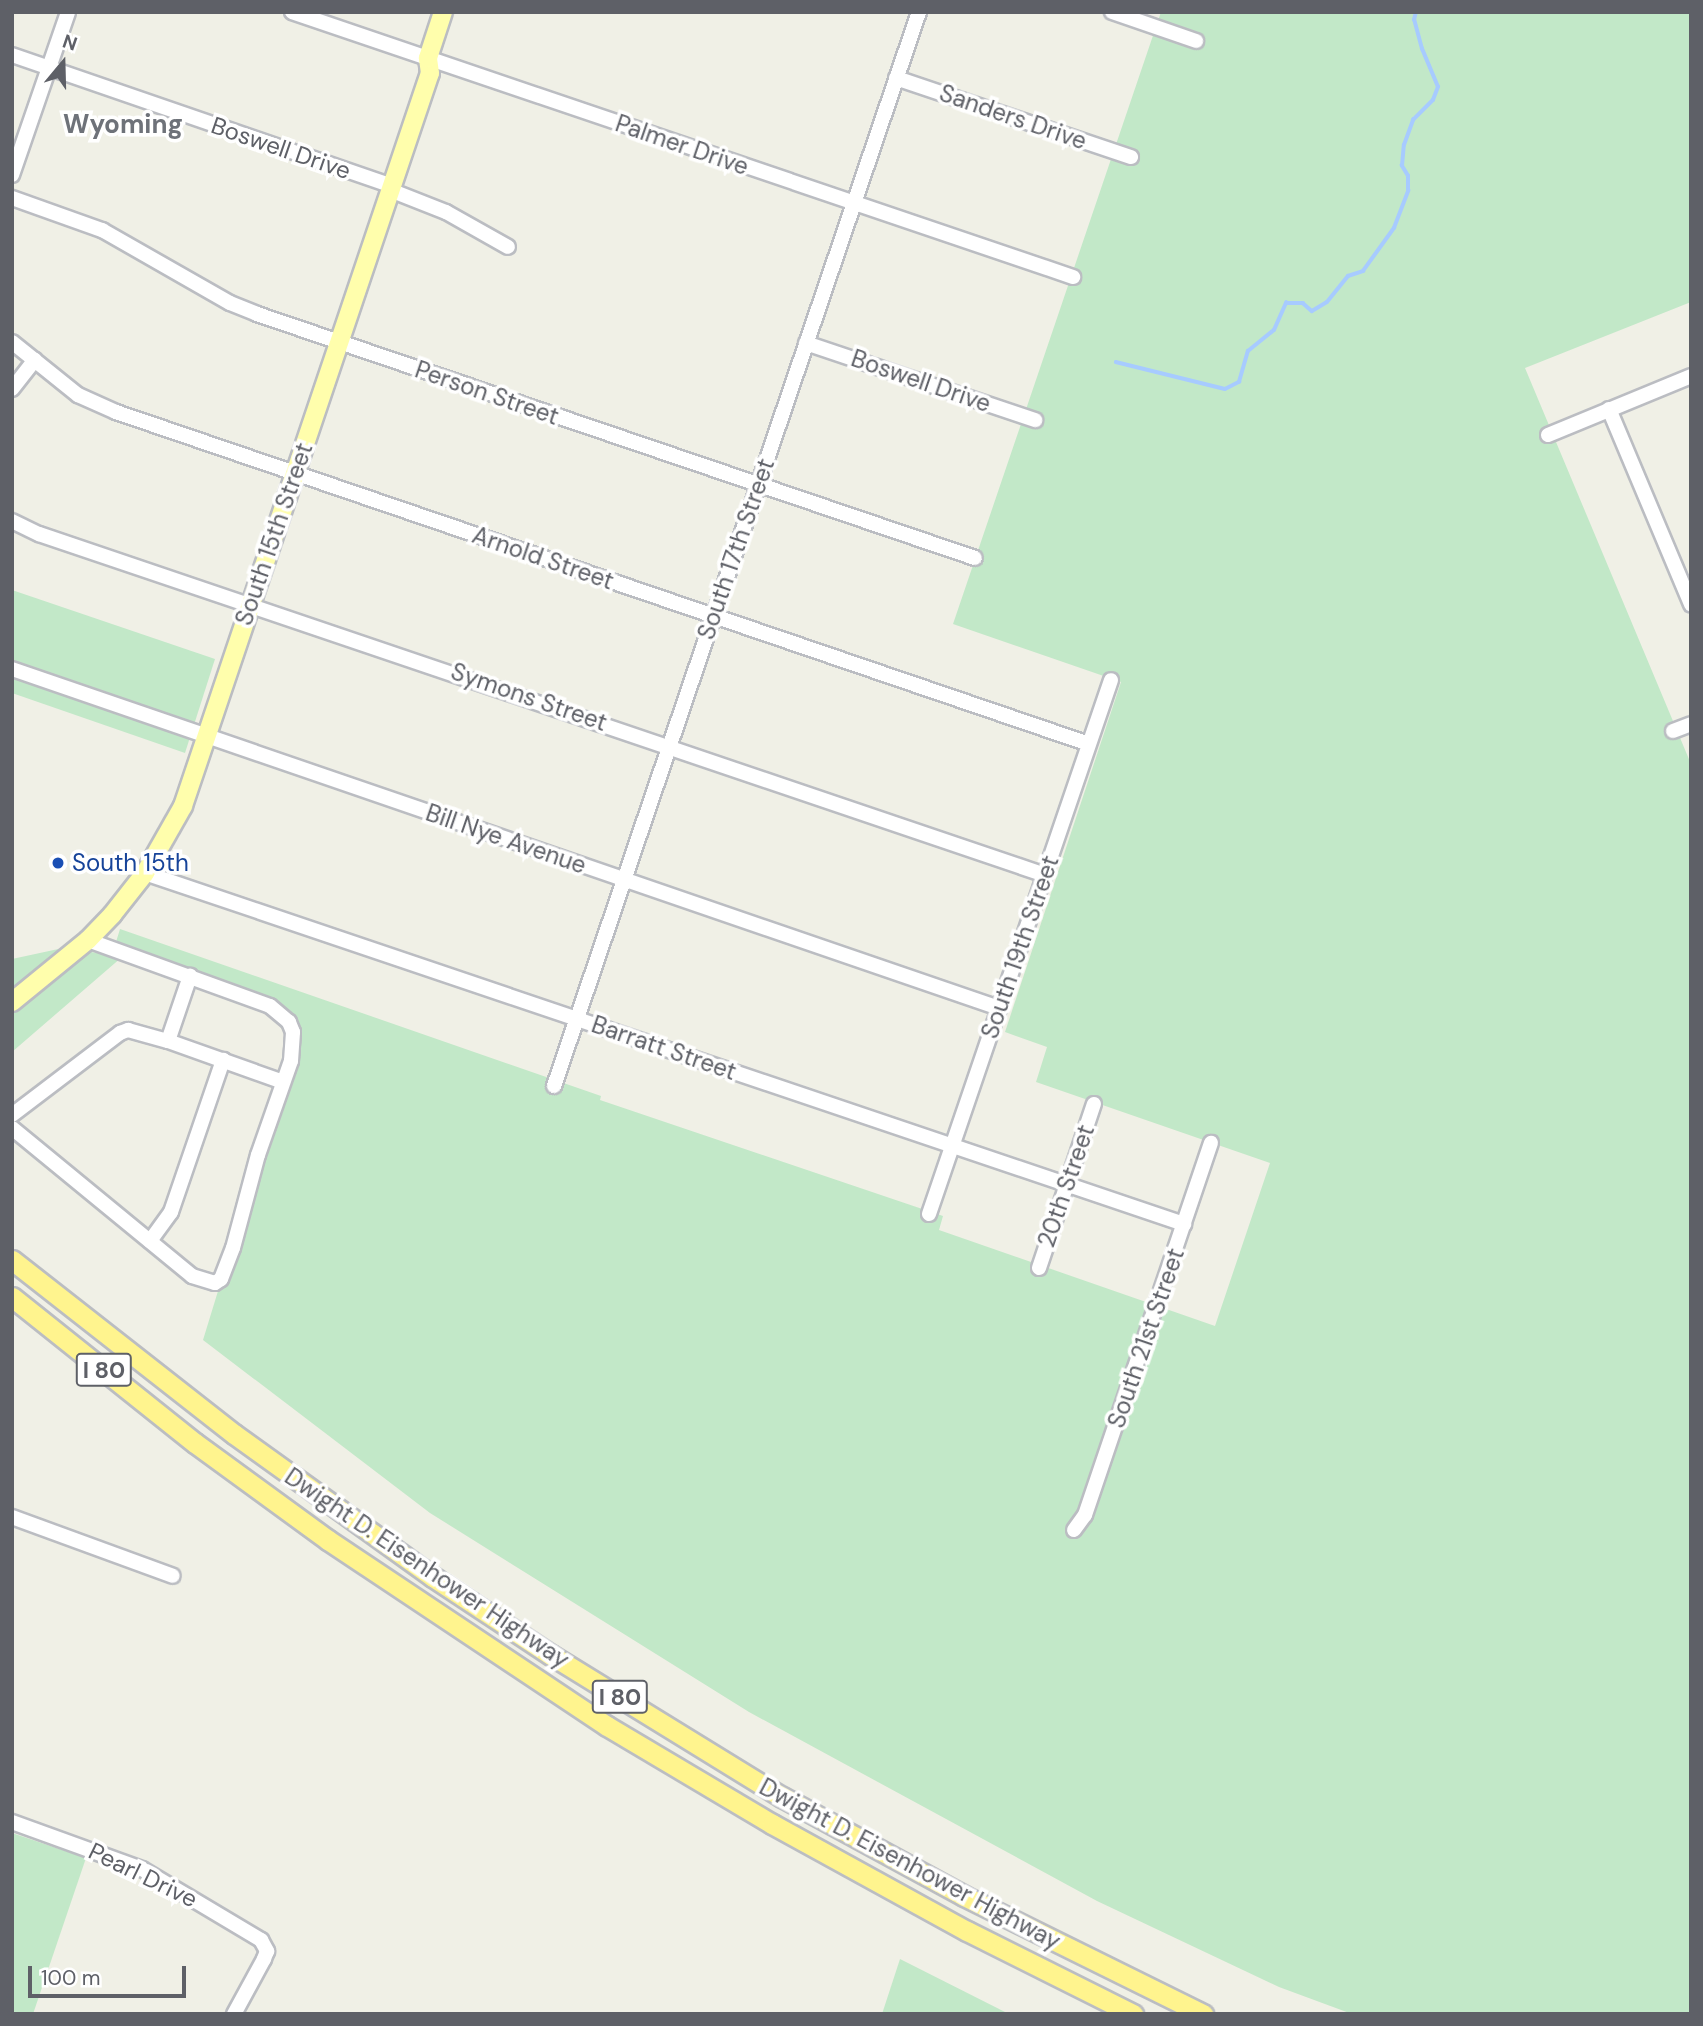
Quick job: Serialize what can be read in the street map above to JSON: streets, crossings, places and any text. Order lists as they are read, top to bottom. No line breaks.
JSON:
{"streets":{"highway":["I 80","Dwight D. Eisenhower Highway"],"main road":["South 15th Street"],"street":["Sanders Drive","Palmer Drive","Boswell Drive","Person Street","South 17th Street","Arnold Street","Symons Street","Bill Nye Avenue","South 19th Street","Barratt Street","20th Street","South 21st Street","Pearl Drive"]},"crossings":[["Sanders Drive","South 17th Street"],["Palmer Drive","South 15th Street"],["Palmer Drive","South 17th Street"],["Boswell Drive","South 15th Street"],["Boswell Drive","South 17th Street"],["Person Street","South 15th Street"],["Person Street","South 17th Street"],["South 15th Street","Arnold Street"],["South 15th Street","Symons Street"],["South 15th Street","Bill Nye Avenue"],["South 15th Street","Barratt Street"],["South 17th Street","Arnold Street"],["South 17th Street","Symons Street"],["South 17th Street","Bill Nye Avenue"],["South 17th Street","Barratt Street"],["Arnold Street","South 19th Street"],["Symons Street","South 19th Street"],["Bill Nye Avenue","South 19th Street"],["South 19th Street","Barratt Street"],["Barratt Street","20th Street"],["Barratt Street","South 21st Street"]],"districts":["Wyoming"],"places":["South 15th"],"scale_bar":"100 m","north":"top"}
